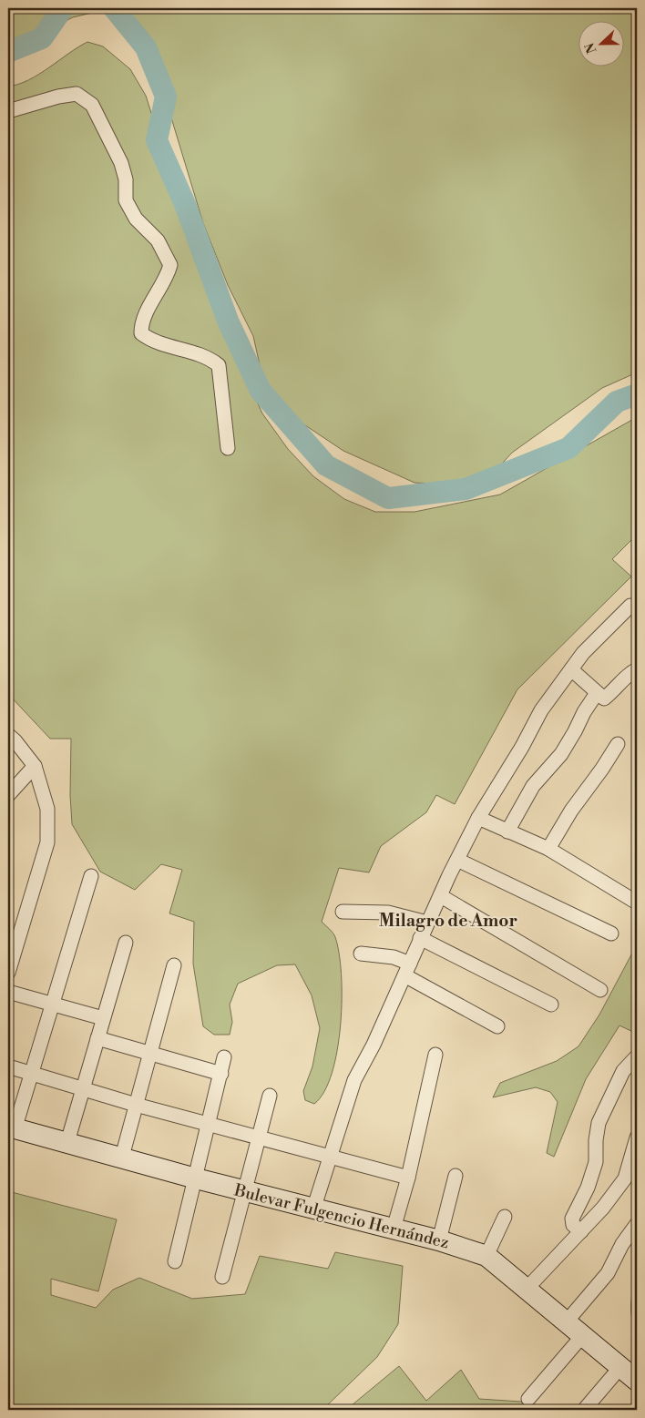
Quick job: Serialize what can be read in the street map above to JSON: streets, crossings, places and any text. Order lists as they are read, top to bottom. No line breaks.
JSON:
{"streets":{"street":["Bulevar Fulgencio Hernández"]},"districts":["Milagro de Amor"],"north":"left"}
